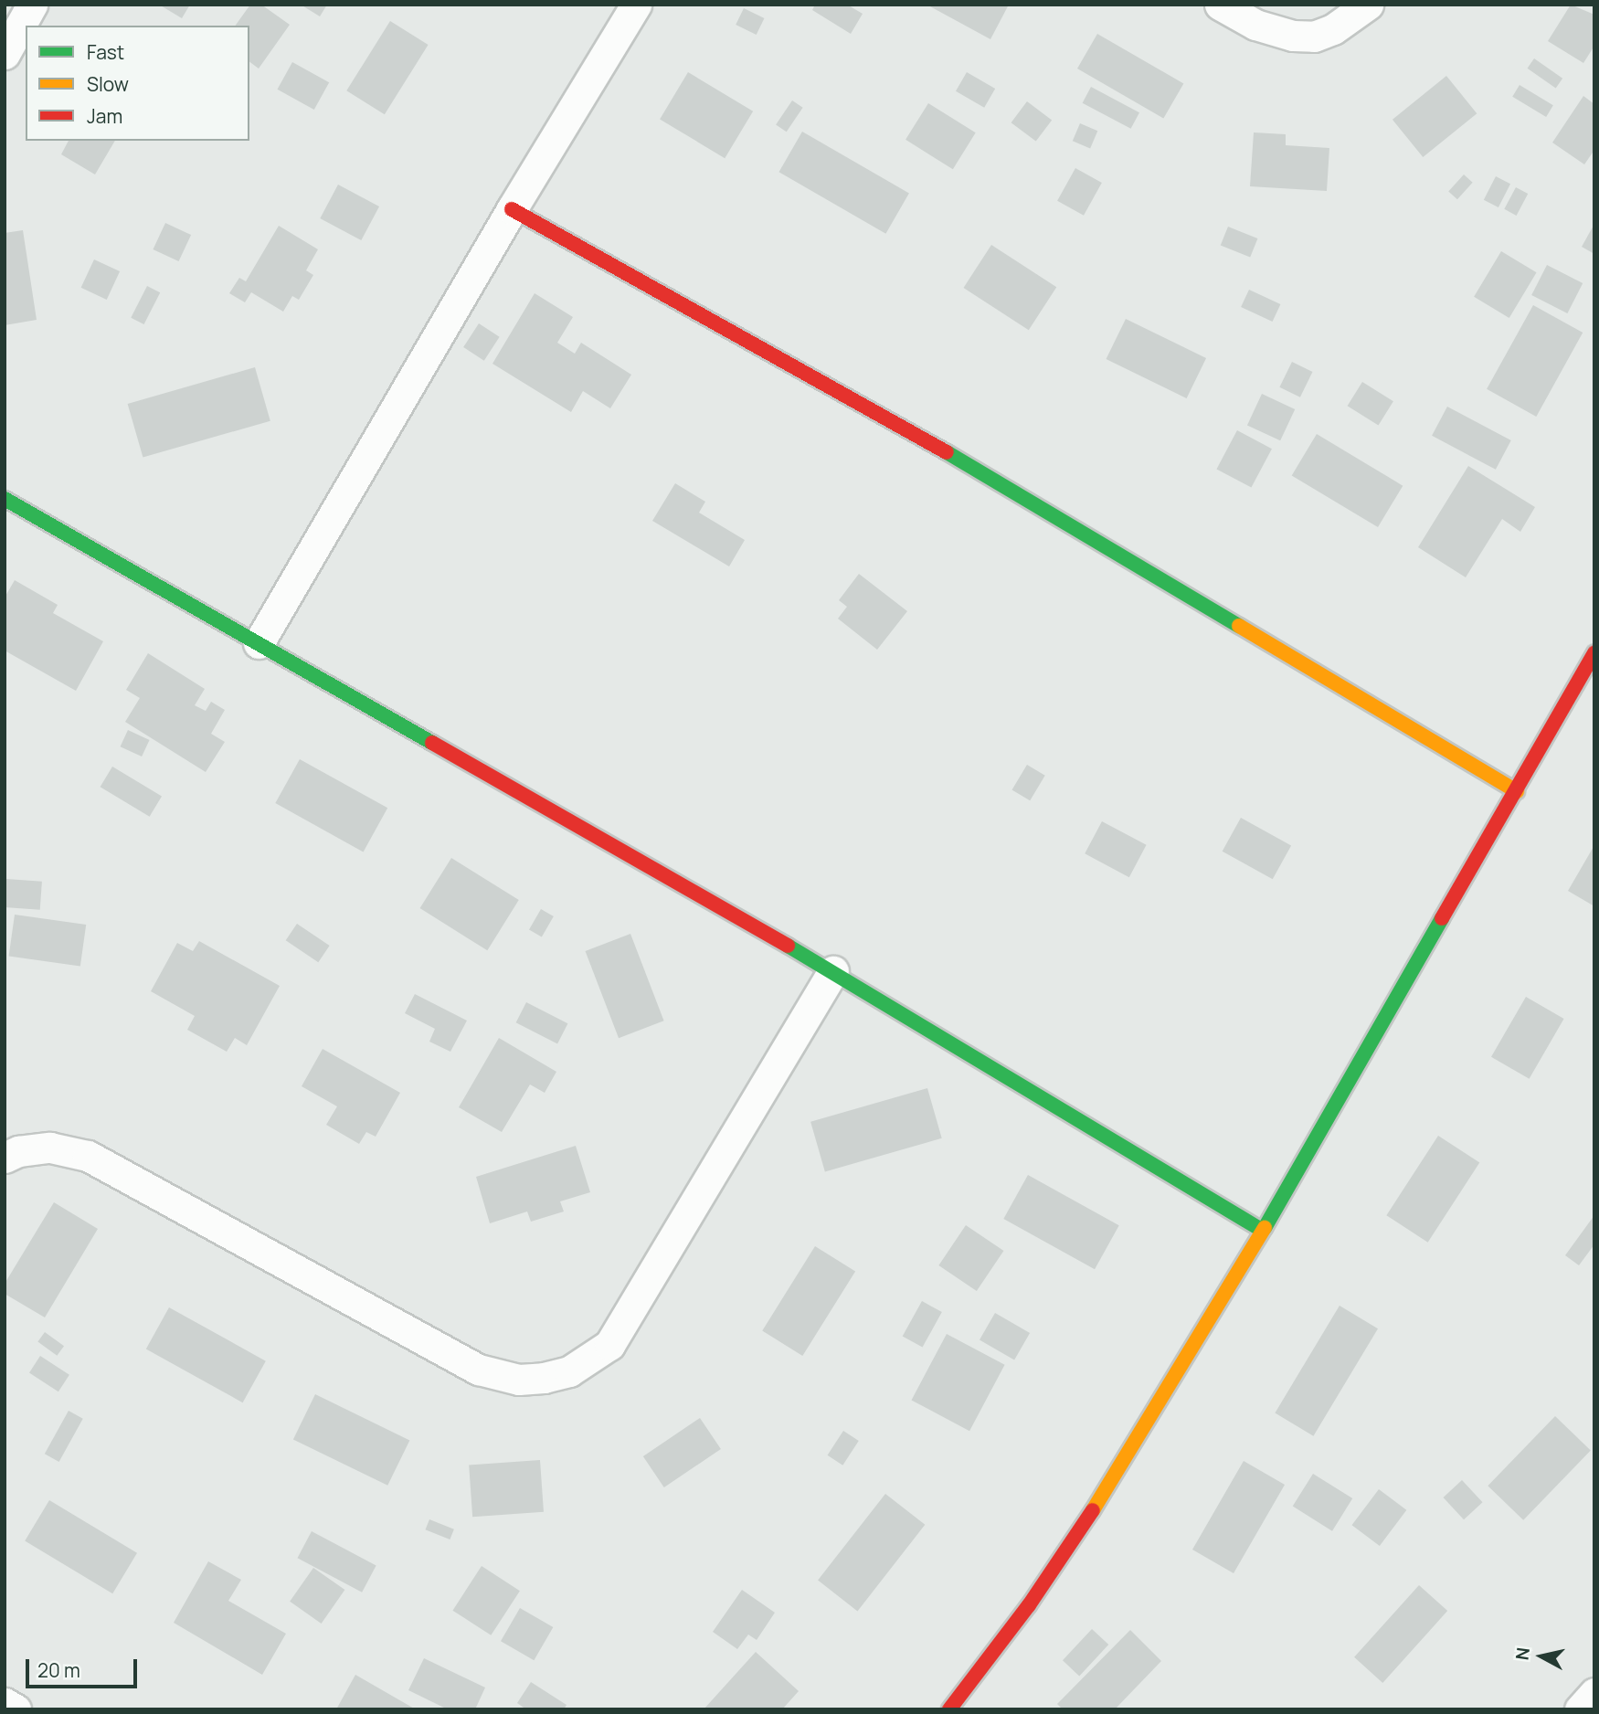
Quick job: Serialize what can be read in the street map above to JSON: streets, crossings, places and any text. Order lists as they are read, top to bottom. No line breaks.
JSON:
{"legend":["Fast","Slow","Jam"],"scale_bar":"20 m","north":"left"}
